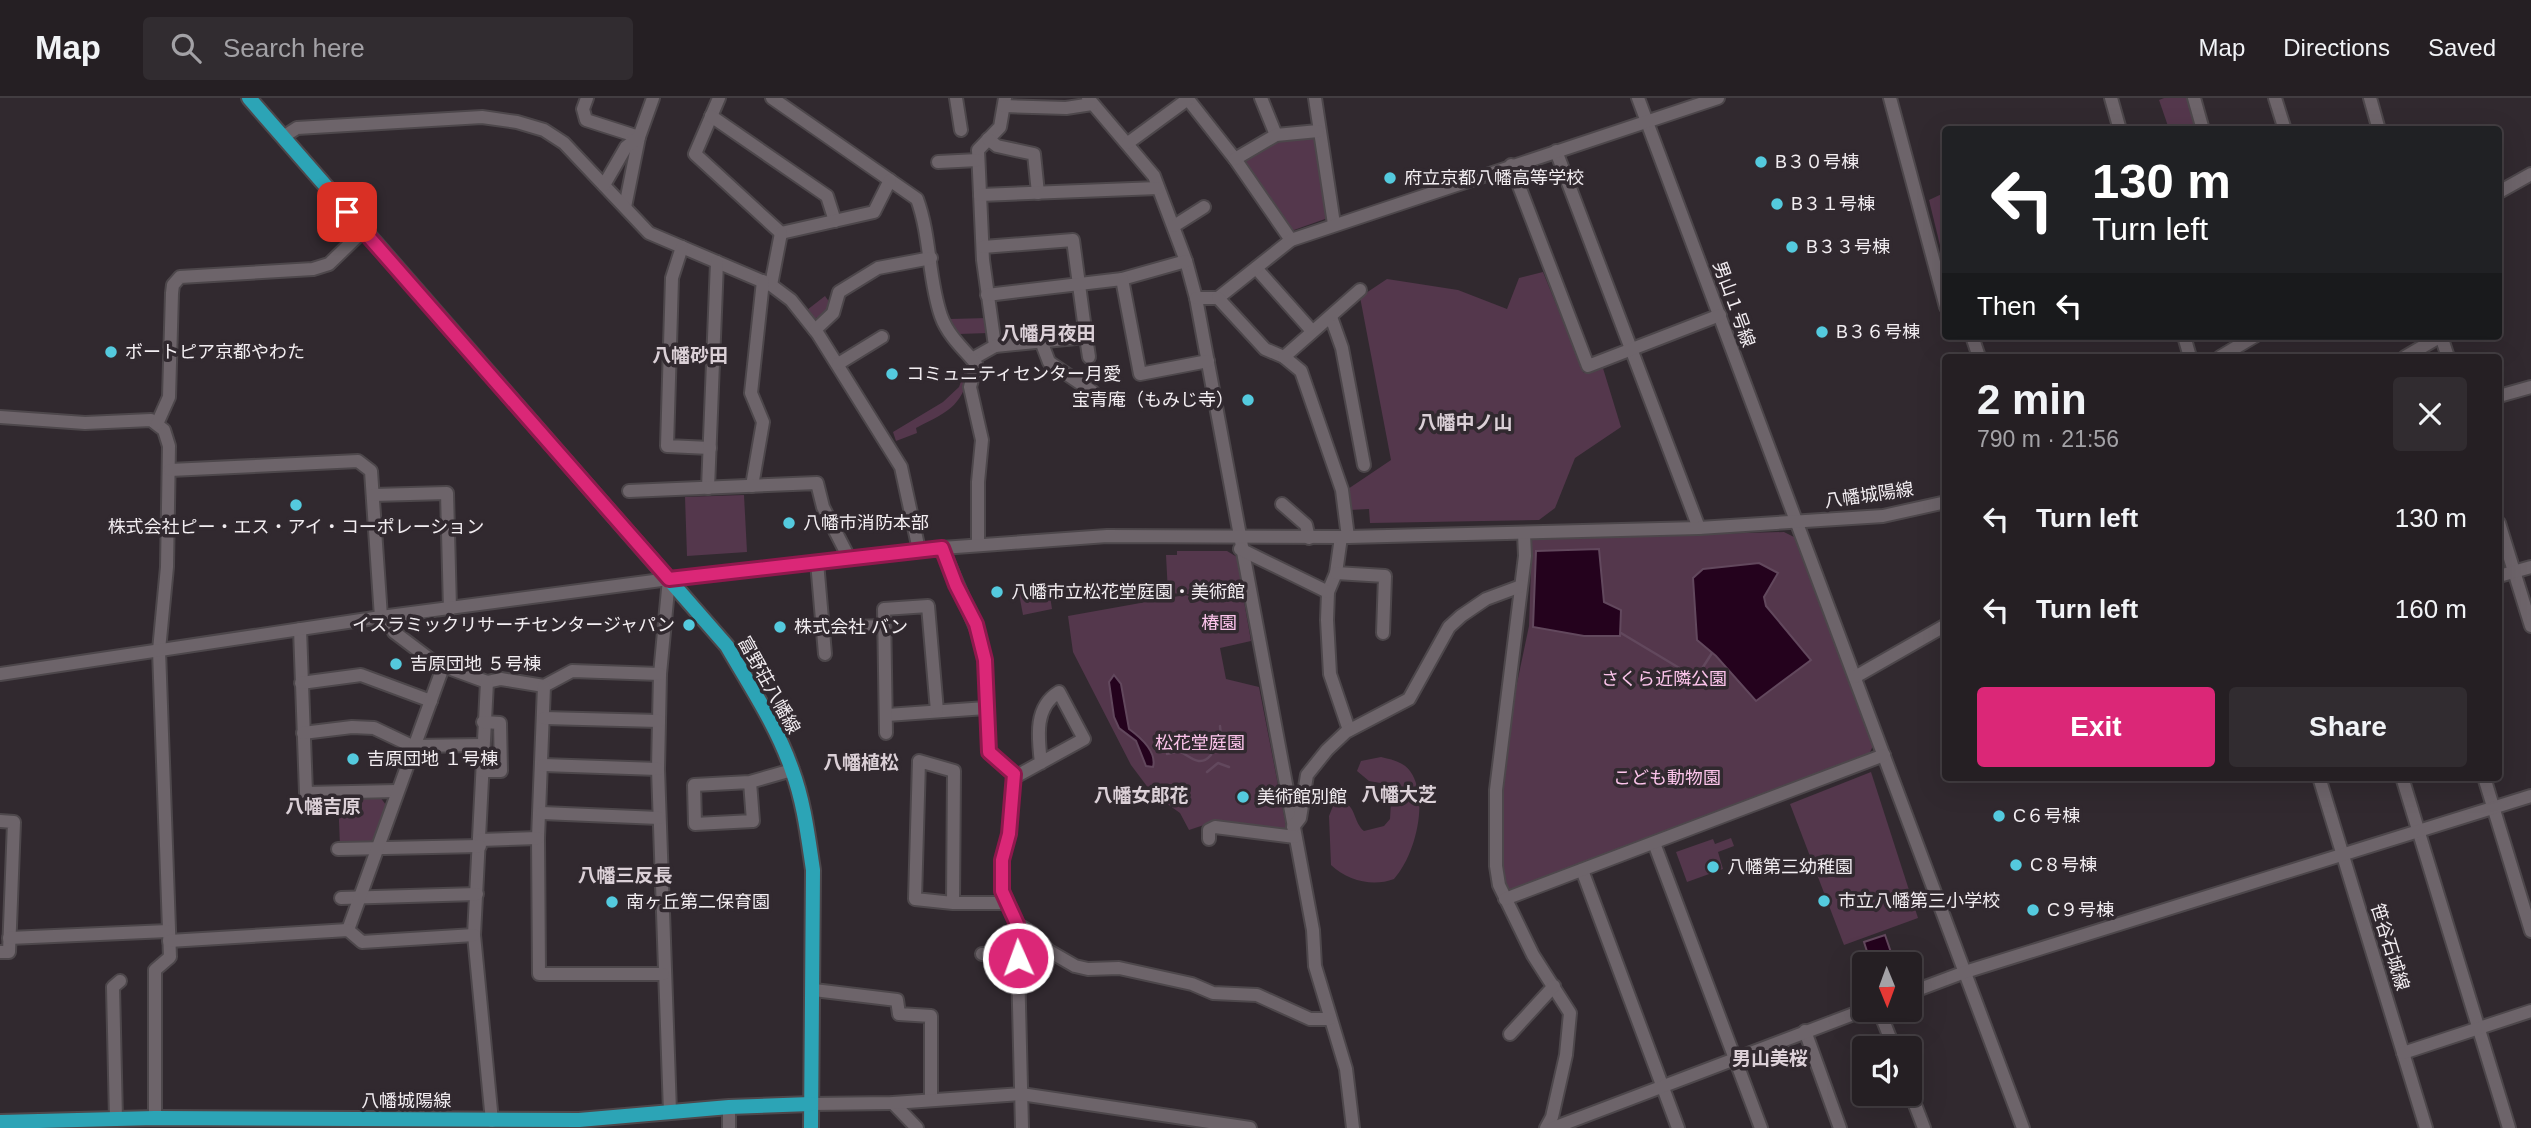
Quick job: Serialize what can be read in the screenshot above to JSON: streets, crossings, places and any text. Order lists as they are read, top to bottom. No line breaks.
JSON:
{"streets":{"main road":["八幡城陽線","富野荘八幡線"],"street":["男山１号線","笹谷石城線"]},"crossings":[["男山１号線","八幡城陽線"],["八幡城陽線","富野荘八幡線"]],"districts":["八幡月夜田","八幡砂田","八幡中ノ山","八幡植松","八幡大芝","八幡女郎花","八幡吉原","八幡三反長","男山美桜"],"parks":["椿園","さくら近隣公園","松花堂庭園","こども動物園"],"places":["B３０号棟","府立京都八幡高等学校","B３１号棟","B３３号棟","B３６号棟","ボートピア京都やわた","コミュニティセンター月愛","宝青庵（もみじ寺）","株式会社ピー・エス・アイ・コーポレーション","八幡市消防本部","八幡市立松花堂庭園・美術館","イスラミックリサーチセンタージャパン","株式会社 バン","吉原団地 ５号棟","吉原団地 １号棟","美術館別館","C６号棟","C８号棟","八幡第三幼稚園","市立八幡第三小学校","南ヶ丘第二保育園","C９号棟"],"north":"bottom","page":{"header":"Map","search":"Search here","nav":["Map","Directions","Saved"],"turn":["130 m","Turn left"],"then":"Then","heading":["2 min","790 m · 21:56"],"list":[{"name":"Turn left","value":"130 m"},{"name":"Turn left","value":"160 m"}],"buttons":["Exit","Share"]}}
